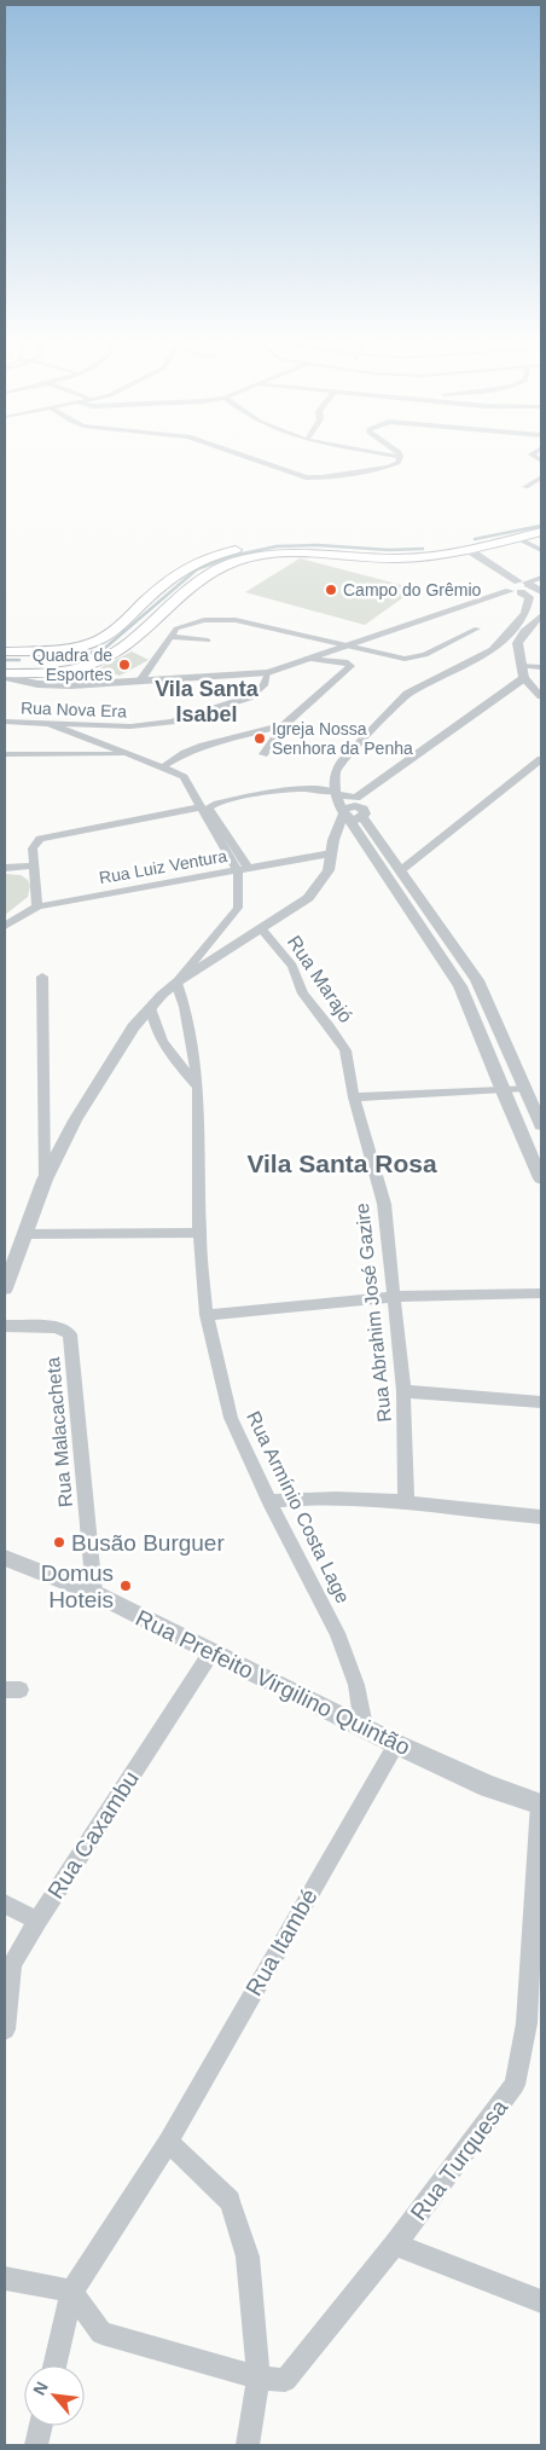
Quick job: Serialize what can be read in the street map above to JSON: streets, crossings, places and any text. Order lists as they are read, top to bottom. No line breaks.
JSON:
{"streets":{"street":["Rua Nova Era","Rua Luiz Ventura","Rua Marajó","Rua Abrahim José Gazire","Rua Malacacheta","Rua Armínio Costa Lage","Rua Prefeito Virgilino Quintão","Rua Caxambu","Rua Itambé","Rua Turquesa"]},"crossings":[["Rua Marajó","Rua Abrahim José Gazire"],["Rua Malacacheta","Rua Prefeito Virgilino Quintão"],["Rua Armínio Costa Lage","Rua Prefeito Virgilino Quintão"],["Rua Prefeito Virgilino Quintão","Rua Caxambu"],["Rua Prefeito Virgilino Quintão","Rua Itambé"],["Rua Prefeito Virgilino Quintão","Rua Turquesa"]],"districts":["Vila Santa Isabel","Vila Santa Rosa"],"places":["Campo do Grêmio","Quadra de Esportes","Igreja Nossa Senhora da Penha","Busão Burguer","Domus Hoteis"],"north":"top left"}
